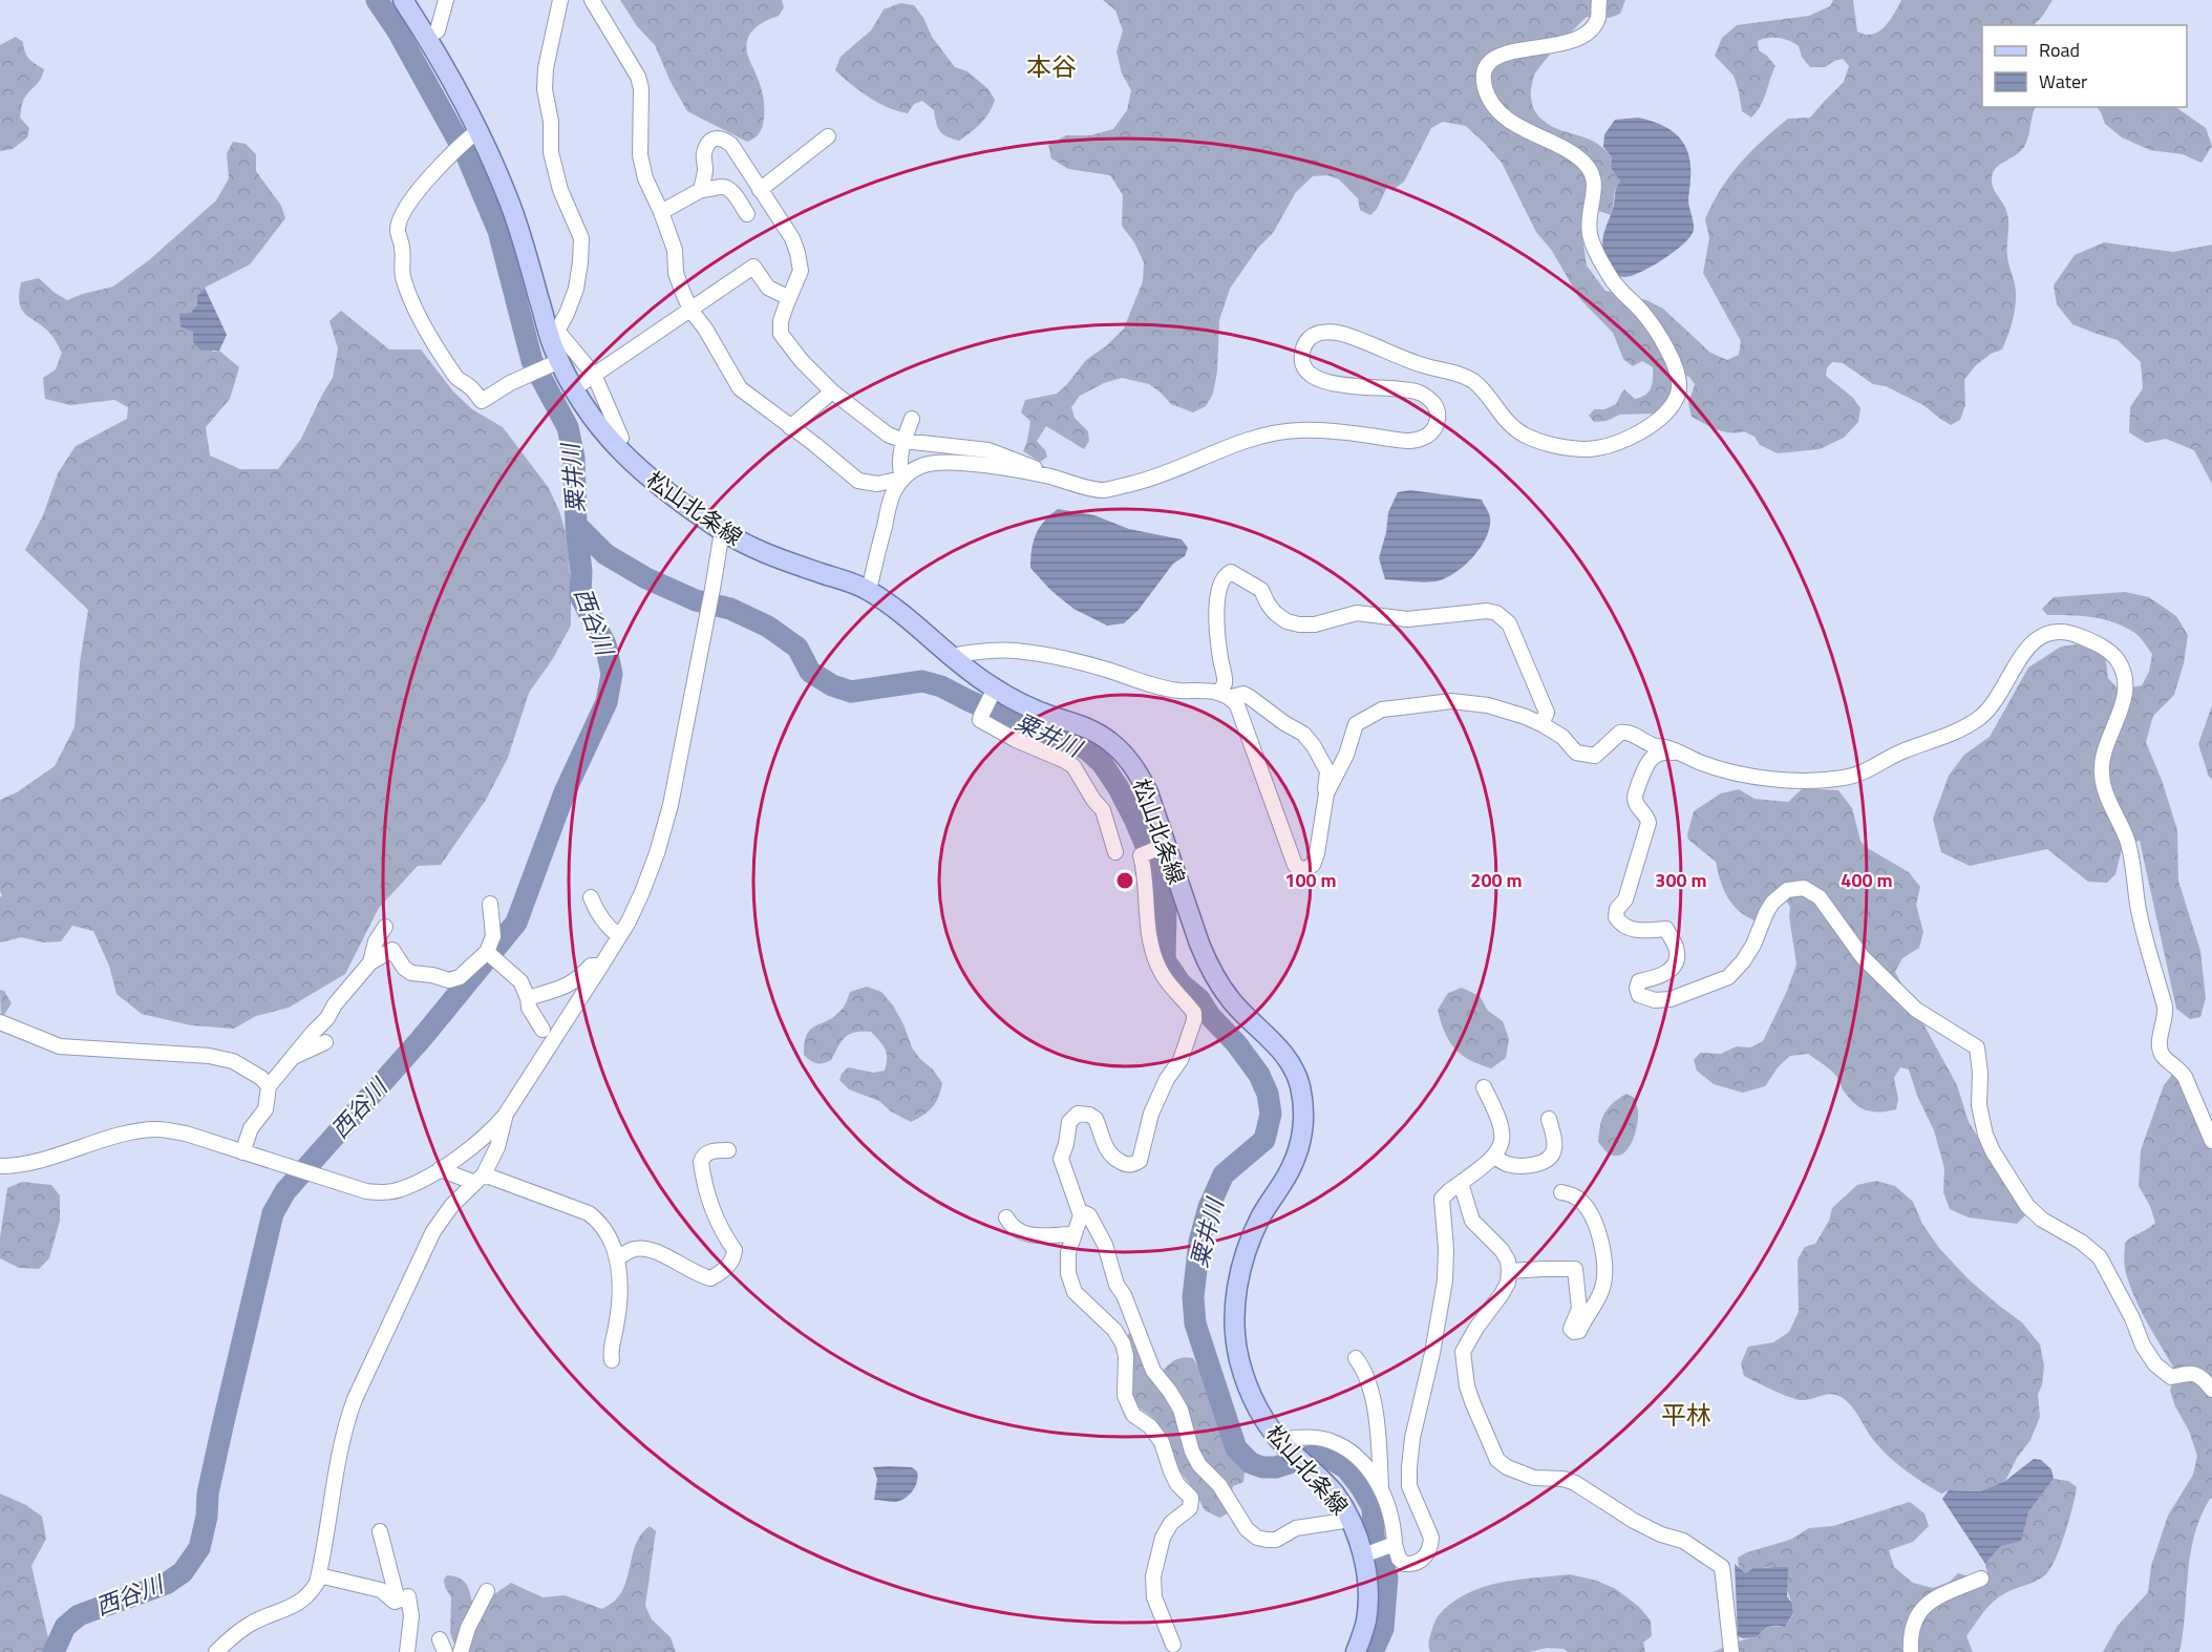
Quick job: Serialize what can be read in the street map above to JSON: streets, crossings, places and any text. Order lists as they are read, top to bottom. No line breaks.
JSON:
{"streets":{"main road":["松山北条線"]},"districts":["本谷","平林"],"water":["粟井川","西谷川"],"legend":["Road","Water"],"rings":["100 m","200 m","300 m","400 m"]}
